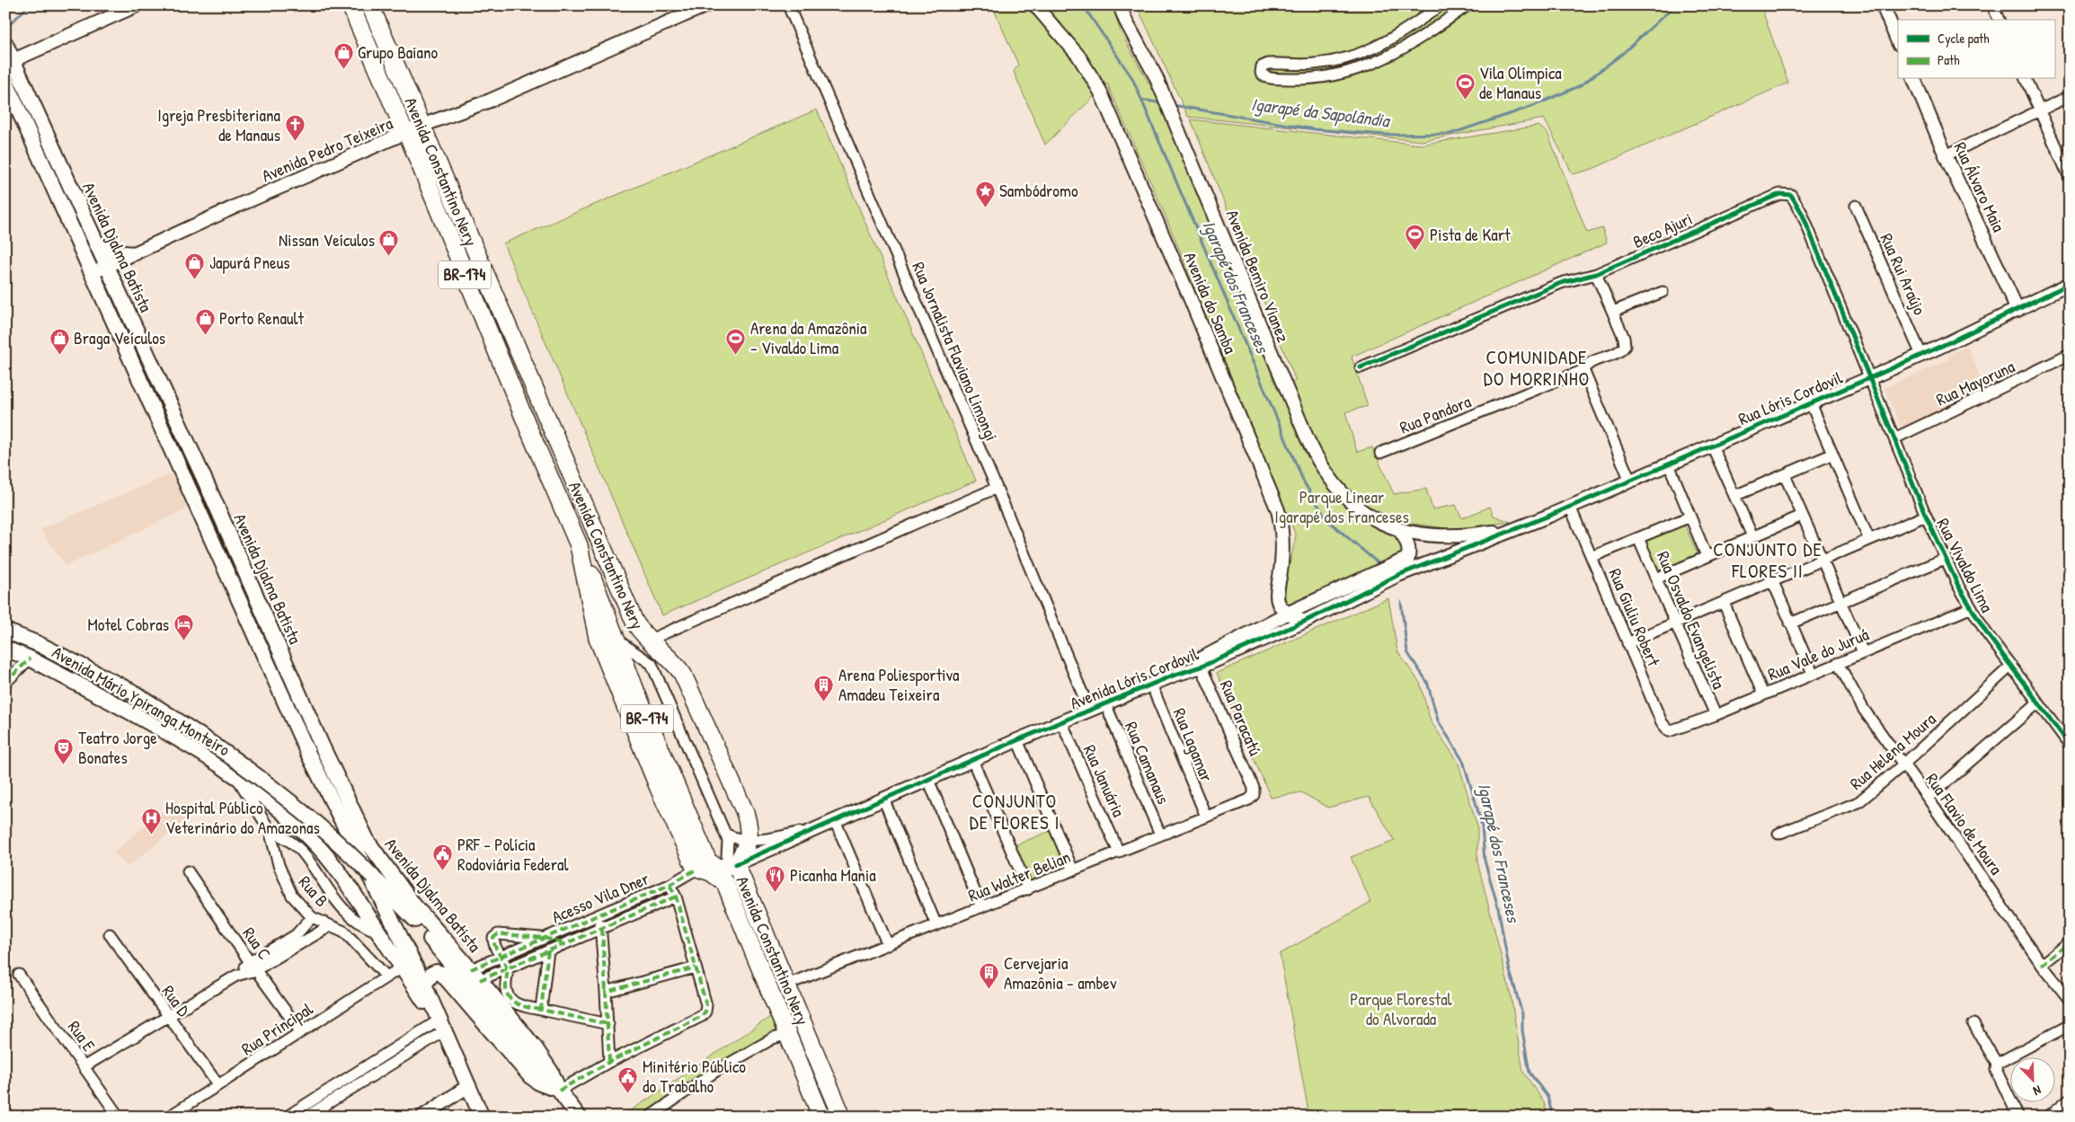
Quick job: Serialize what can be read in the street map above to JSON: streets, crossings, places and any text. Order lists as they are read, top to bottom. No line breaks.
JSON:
{"streets":{"highway":["Avenida Constantino Nery","BR-174"],"main road":["Avenida Djalma Batista","Avenida Mário Ypiranga Monteiro"],"street":["Avenida Pedro Teixeira","Rua Álvaro Maia","Beco Ajuri","Rua Rui Araújo","Avenida Bemiro Vianez","Avenida do Samba","Rua Jornalista Flaviano Limongi","Rua Mayoruna","Rua Lóris Cordovil","Rua Pandora","Rua Vivaldo Lima","Rua Giuliu Robert","Rua Osvaldo Evangelista","Rua Vale do Juruá","Avenida Lóris Cordovil","Rua Paracatú","Rua Lagamar","Rua Helena Moura","Rua Camanaus","Rua Januária","Rua Flavio de Moura","Rua Walter Belian","Rua B","Acesso Vila Dner","Rua C","Rua D","Rua Principal","Rua E"]},"crossings":[["Avenida Pedro Teixeira","Avenida Constantino Nery"],["Avenida Pedro Teixeira","Avenida Djalma Batista"],["Avenida Constantino Nery","BR-174"],["Avenida Constantino Nery","Avenida Lóris Cordovil"],["Avenida Constantino Nery","Rua Walter Belian"],["Avenida Constantino Nery","Acesso Vila Dner"],["Rua Álvaro Maia","Rua Lóris Cordovil"],["Beco Ajuri","Rua Lóris Cordovil"],["Beco Ajuri","Rua Pandora"],["Beco Ajuri","Rua Vivaldo Lima"],["Avenida Djalma Batista","Avenida Mário Ypiranga Monteiro"],["Avenida Djalma Batista","Acesso Vila Dner"],["Rua Rui Araújo","Rua Lóris Cordovil"],["BR-174","Avenida Lóris Cordovil"],["Avenida Bemiro Vianez","Rua Lóris Cordovil"],["Avenida Bemiro Vianez","Avenida Lóris Cordovil"],["Avenida do Samba","Avenida Lóris Cordovil"],["Rua Jornalista Flaviano Limongi","Avenida Lóris Cordovil"],["Rua Mayoruna","Rua Vivaldo Lima"],["Rua Lóris Cordovil","Rua Vivaldo Lima"],["Rua Lóris Cordovil","Rua Giuliu Robert"],["Rua Lóris Cordovil","Avenida Lóris Cordovil"],["Rua Vivaldo Lima","Rua Vale do Juruá"],["Rua Vivaldo Lima","Rua Helena Moura"],["Rua Giuliu Robert","Rua Vale do Juruá"],["Rua Osvaldo Evangelista","Rua Vale do Juruá"],["Rua Vale do Juruá","Rua Flavio de Moura"],["Avenida Lóris Cordovil","Rua Paracatú"],["Avenida Lóris Cordovil","Rua Lagamar"],["Avenida Lóris Cordovil","Rua Camanaus"],["Avenida Lóris Cordovil","Rua Januária"],["Avenida Mário Ypiranga Monteiro","Rua B"],["Avenida Mário Ypiranga Monteiro","Acesso Vila Dner"],["Avenida Mário Ypiranga Monteiro","Rua Principal"],["Rua Paracatú","Rua Walter Belian"],["Rua Lagamar","Rua Walter Belian"],["Rua Helena Moura","Rua Flavio de Moura"],["Rua Camanaus","Rua Walter Belian"],["Rua Januária","Rua Walter Belian"],["Rua B","Rua Principal"],["Rua C","Rua Principal"],["Rua D","Rua Principal"]],"districts":["COMUNIDADE DO MORRINHO","CONJUNTO DE FLORES II","CONJUNTO DE FLORES I"],"water":["Igarapé da Sapolândia","Igarapé dos Franceses"],"parks":["Parque Linear Igarapé dos Franceses","Parque Florestal do Alvorada"],"places":{"shop":["Grupo Baiano","Nissan Veículos","Japurá Pneus","Porto Renault","Braga Veículos"],"sports":["Vila Olímpica de Manaus","Pista de Kart","Arena da Amazônia - Vivaldo Lima"],"church":["Igreja Presbiteriana de Manaus"],"place":["Sambódromo"],"hotel":["Motel Cobras"],"building":["Arena Poliesportiva Amadeu Teixeira","Cervejaria Amazônia - ambev"],"theatre":["Teatro Jorge Bonates"],"hospital":["Hospital Público Veterinário do Amazonas"],"public building":["PRF - Polícia Rodoviária Federal","Minitério Público do Trabalho"],"restaurant":["Picanha Mania"]},"legend":["Cycle path","Path"],"north":"bottom right"}
